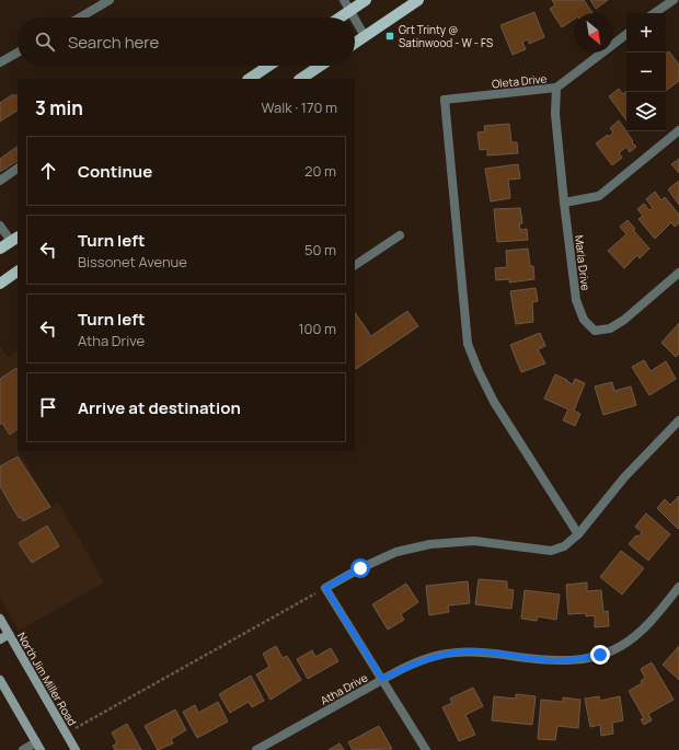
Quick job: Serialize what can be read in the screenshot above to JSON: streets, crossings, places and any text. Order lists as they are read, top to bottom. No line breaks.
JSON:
{"streets":{"main road":["North Jim Miller Road"],"street":["Oleta Drive","Marla Drive","Atha Drive"]},"crossings":[["Oleta Drive","Marla Drive"]],"places":{"transit":["Grt Trinty @ Satinwood - W - FS"]},"north":"bottom right","page":{"map_buttons":["+","−"],"search":"Search here","heading":["3 min","Walk · 170 m"],"list":[["Continue","20 m"],["Turn left","Bissonet Avenue","50 m"],["Turn left","Atha Drive","100 m"],"Arrive at destination"]}}
